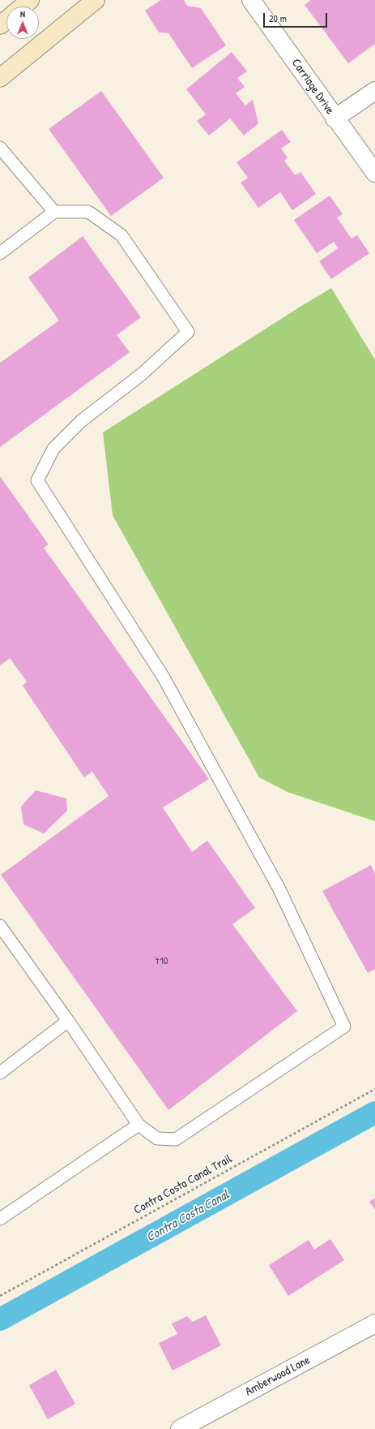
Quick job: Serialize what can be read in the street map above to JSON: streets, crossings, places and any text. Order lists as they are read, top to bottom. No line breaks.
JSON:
{"streets":{"street":["Carriage Drive","Amberwood Lane"],"path":["Contra Costa Canal Trail"]},"water":["Contra Costa Canal"],"house_numbers":["710"],"scale_bar":"20 m","north":"top"}
